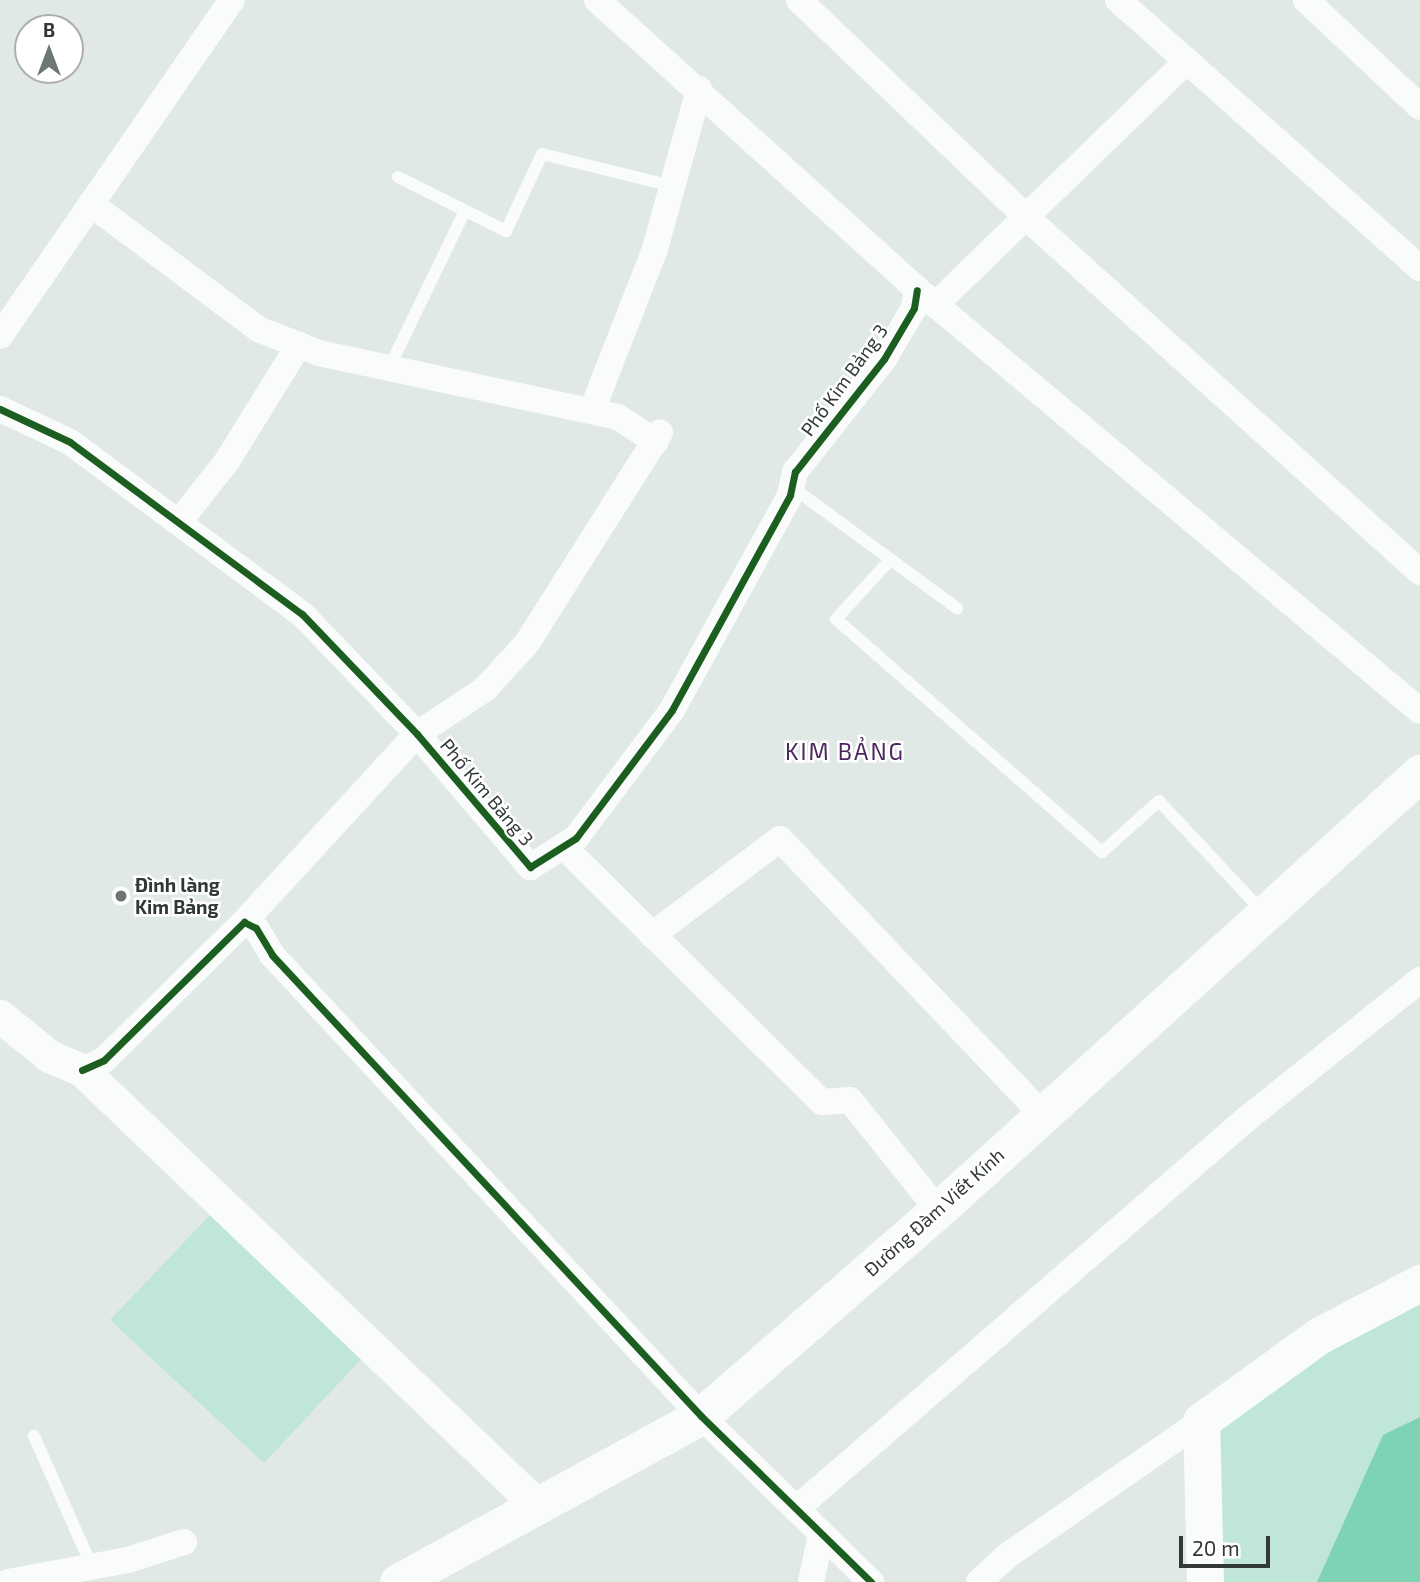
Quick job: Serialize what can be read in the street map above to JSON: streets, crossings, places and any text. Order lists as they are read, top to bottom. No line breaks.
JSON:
{"streets":{"main road":["Đường Đàm Viết Kính"],"street":["Phố Kim Bảng 3"]},"districts":["KIM BẢNG"],"places":["Đình làng Kim Bảng"],"scale_bar":"20 m","north":"top"}
